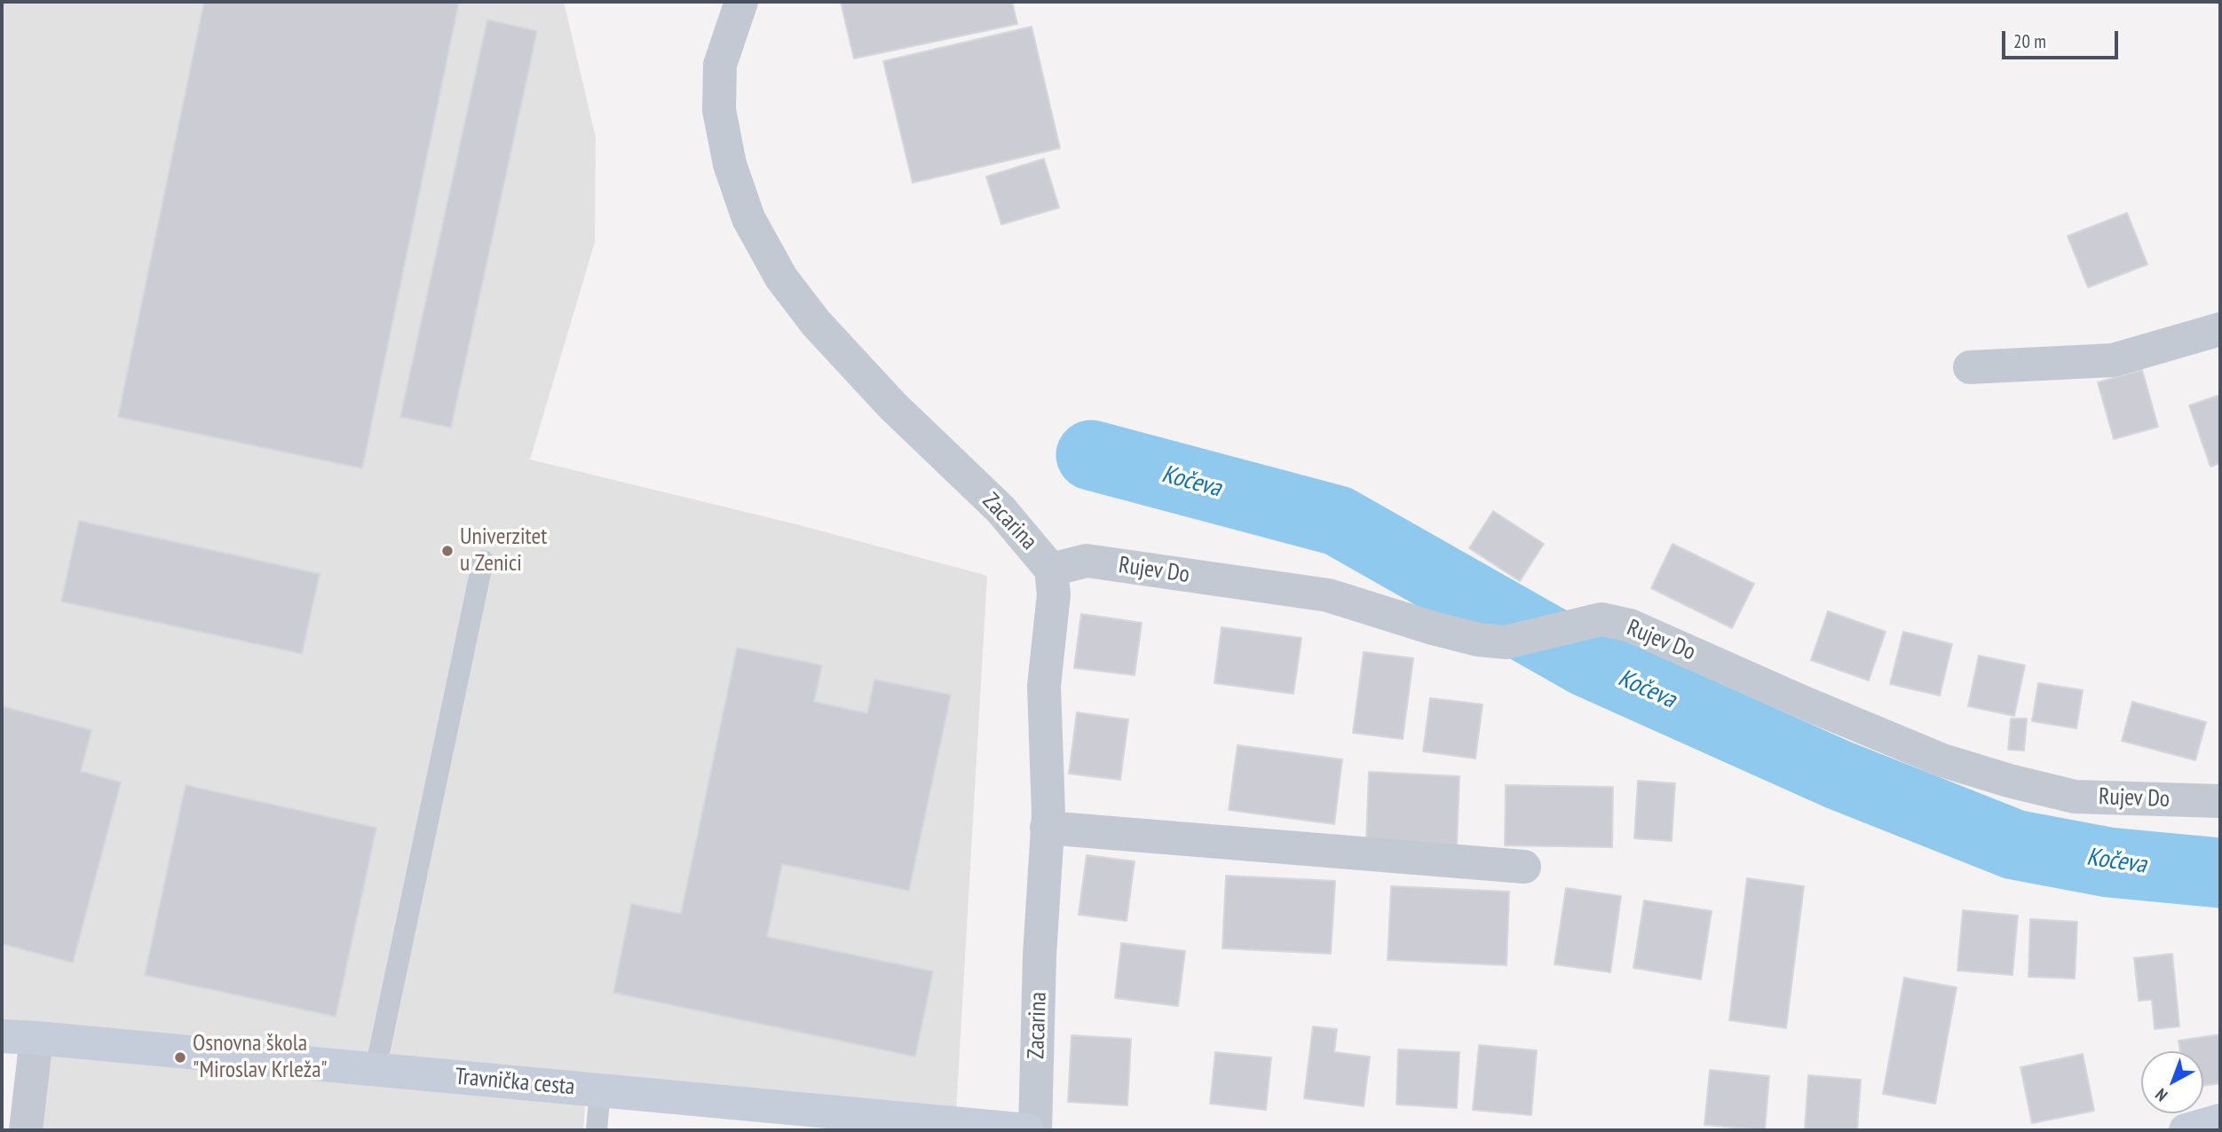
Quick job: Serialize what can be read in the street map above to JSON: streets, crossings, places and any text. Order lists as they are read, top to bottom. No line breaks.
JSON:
{"streets":{"main road":["Travnička cesta"],"street":["Zacarina","Rujev Do"]},"crossings":[["Zacarina","Rujev Do"]],"water":["Kočeva"],"places":["Univerzitet u Zenici","Osnovna škola \"Miroslav Krleža\""],"scale_bar":"20 m","north":"bottom left"}
